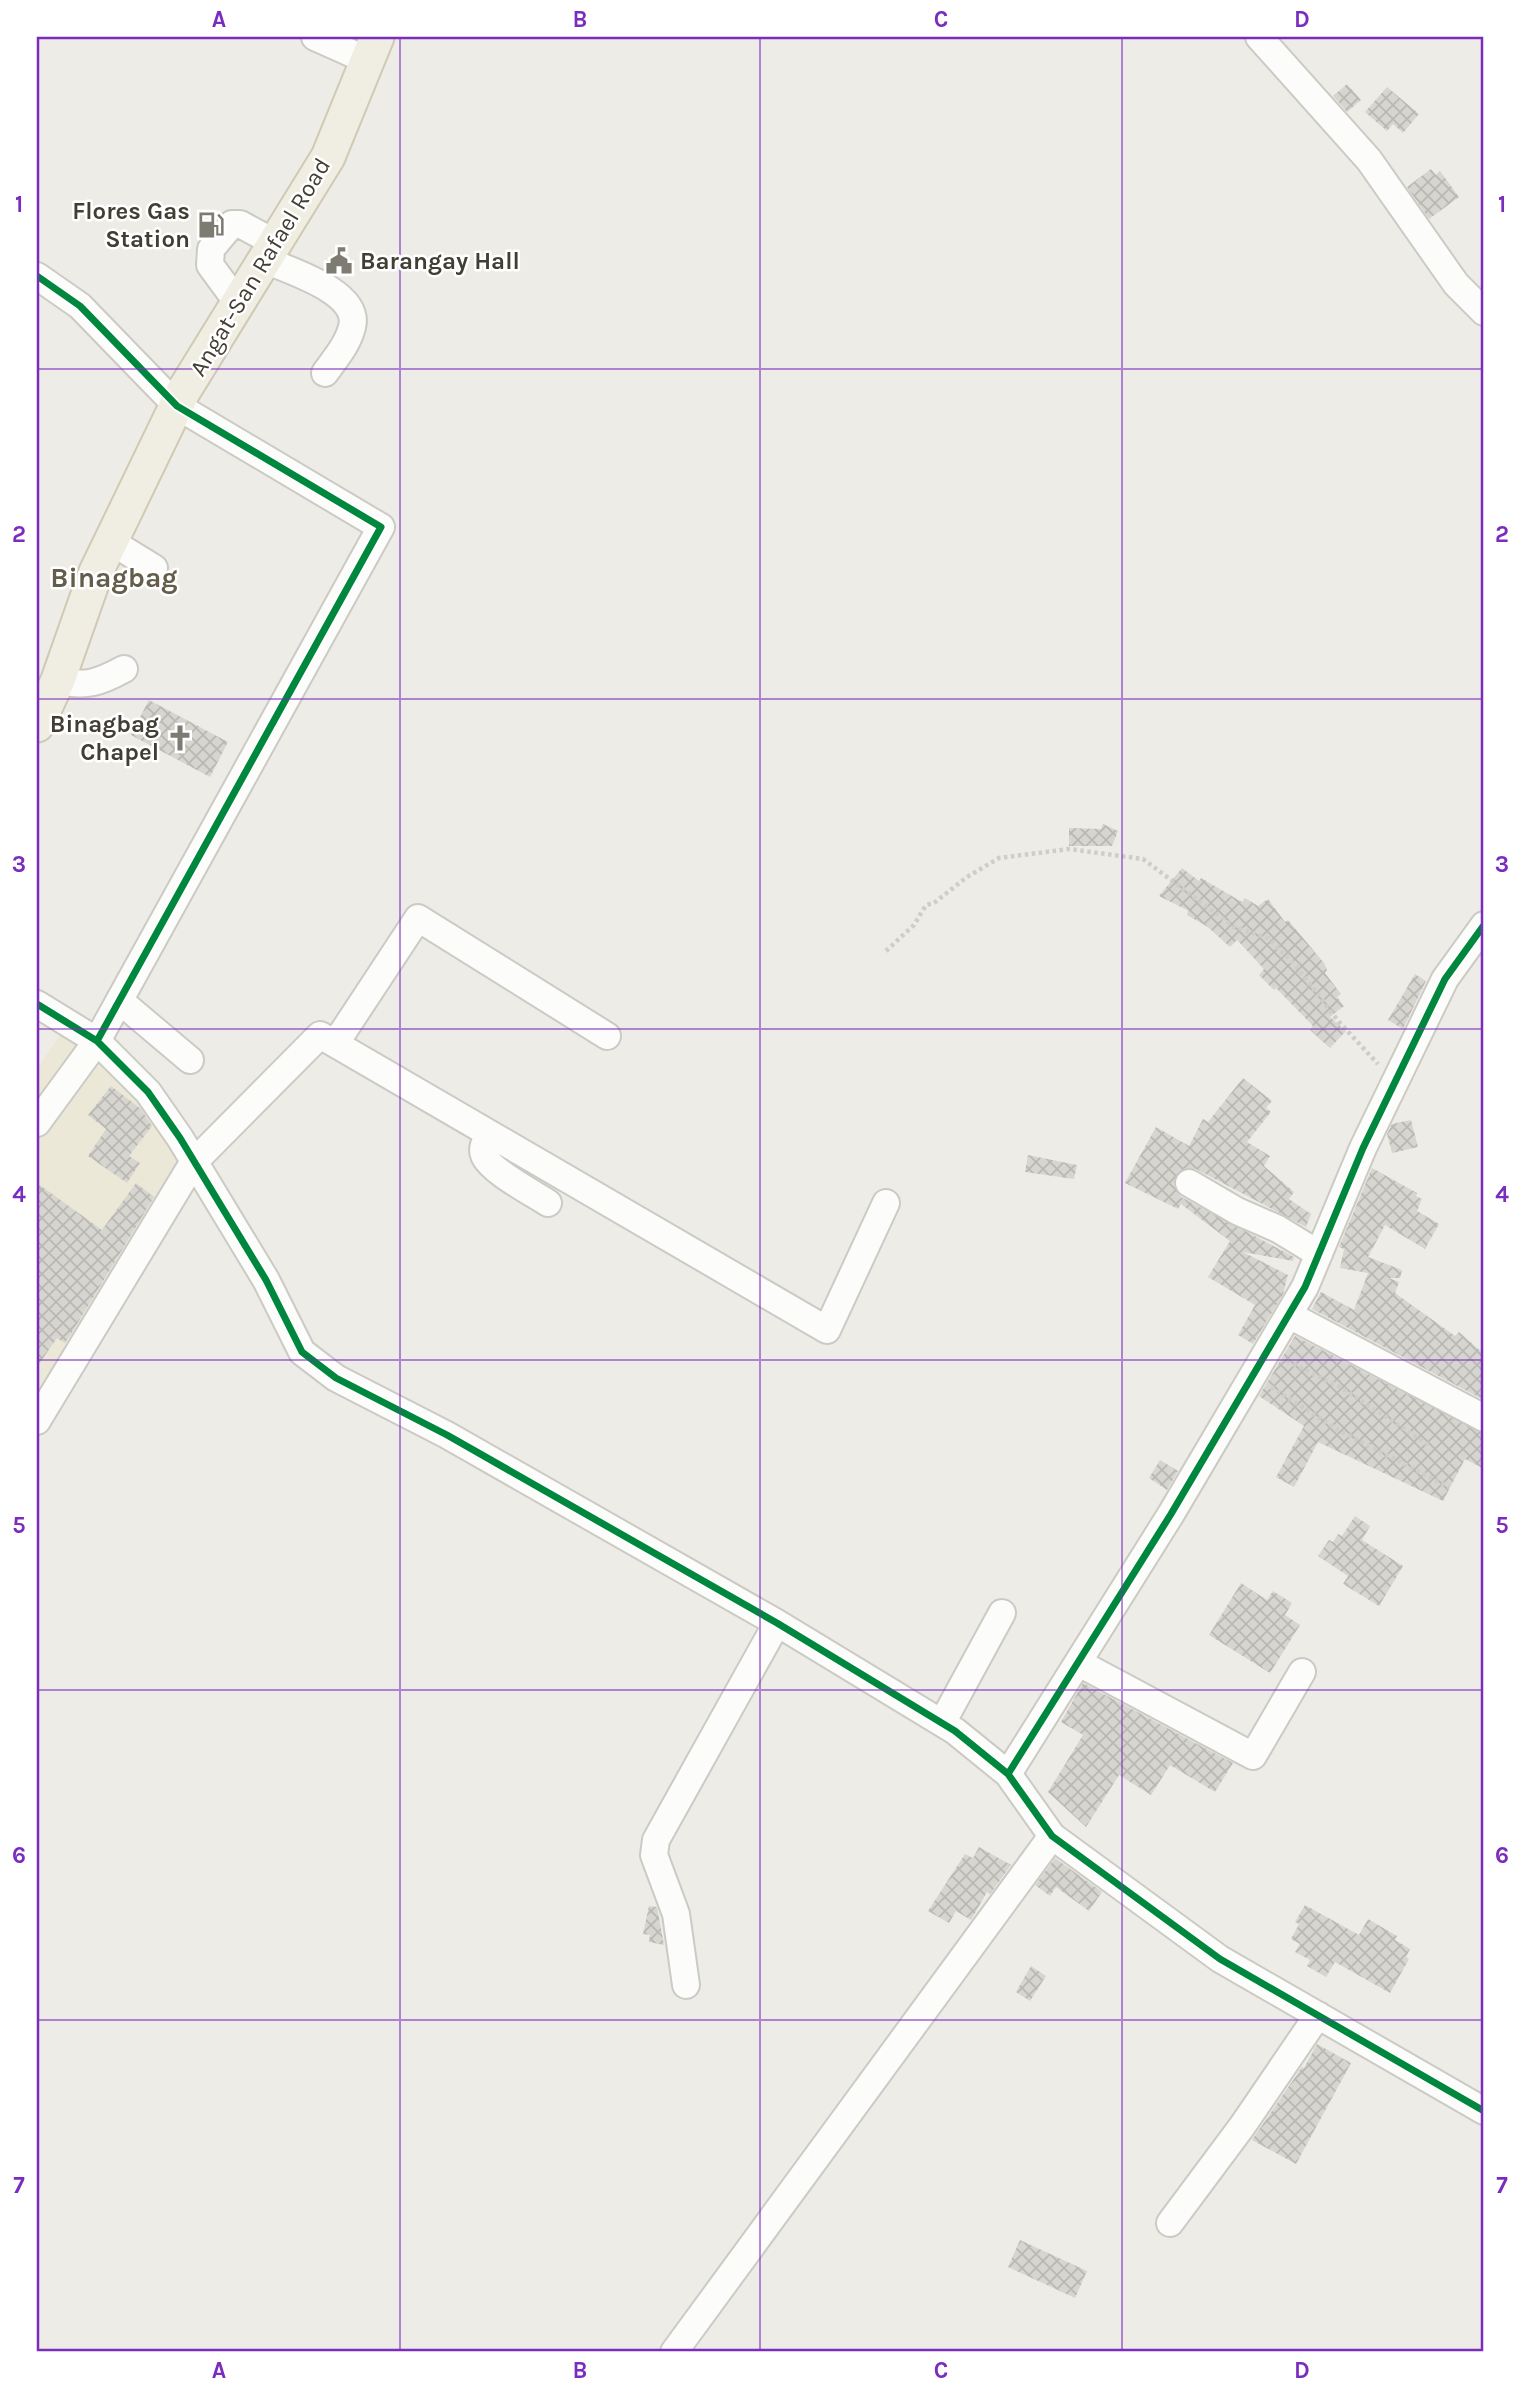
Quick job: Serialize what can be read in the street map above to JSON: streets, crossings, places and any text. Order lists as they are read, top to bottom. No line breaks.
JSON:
{"streets":{"main road":["Angat-San Rafael Road"]},"districts":["Binagbag"],"places":{"fuel station":["Flores Gas Station"],"public building":["Barangay Hall"],"church":["Binagbag Chapel"]},"grid":{"columns":["A","B","C","D"],"rows":["1","2","3","4","5","6","7"]}}
